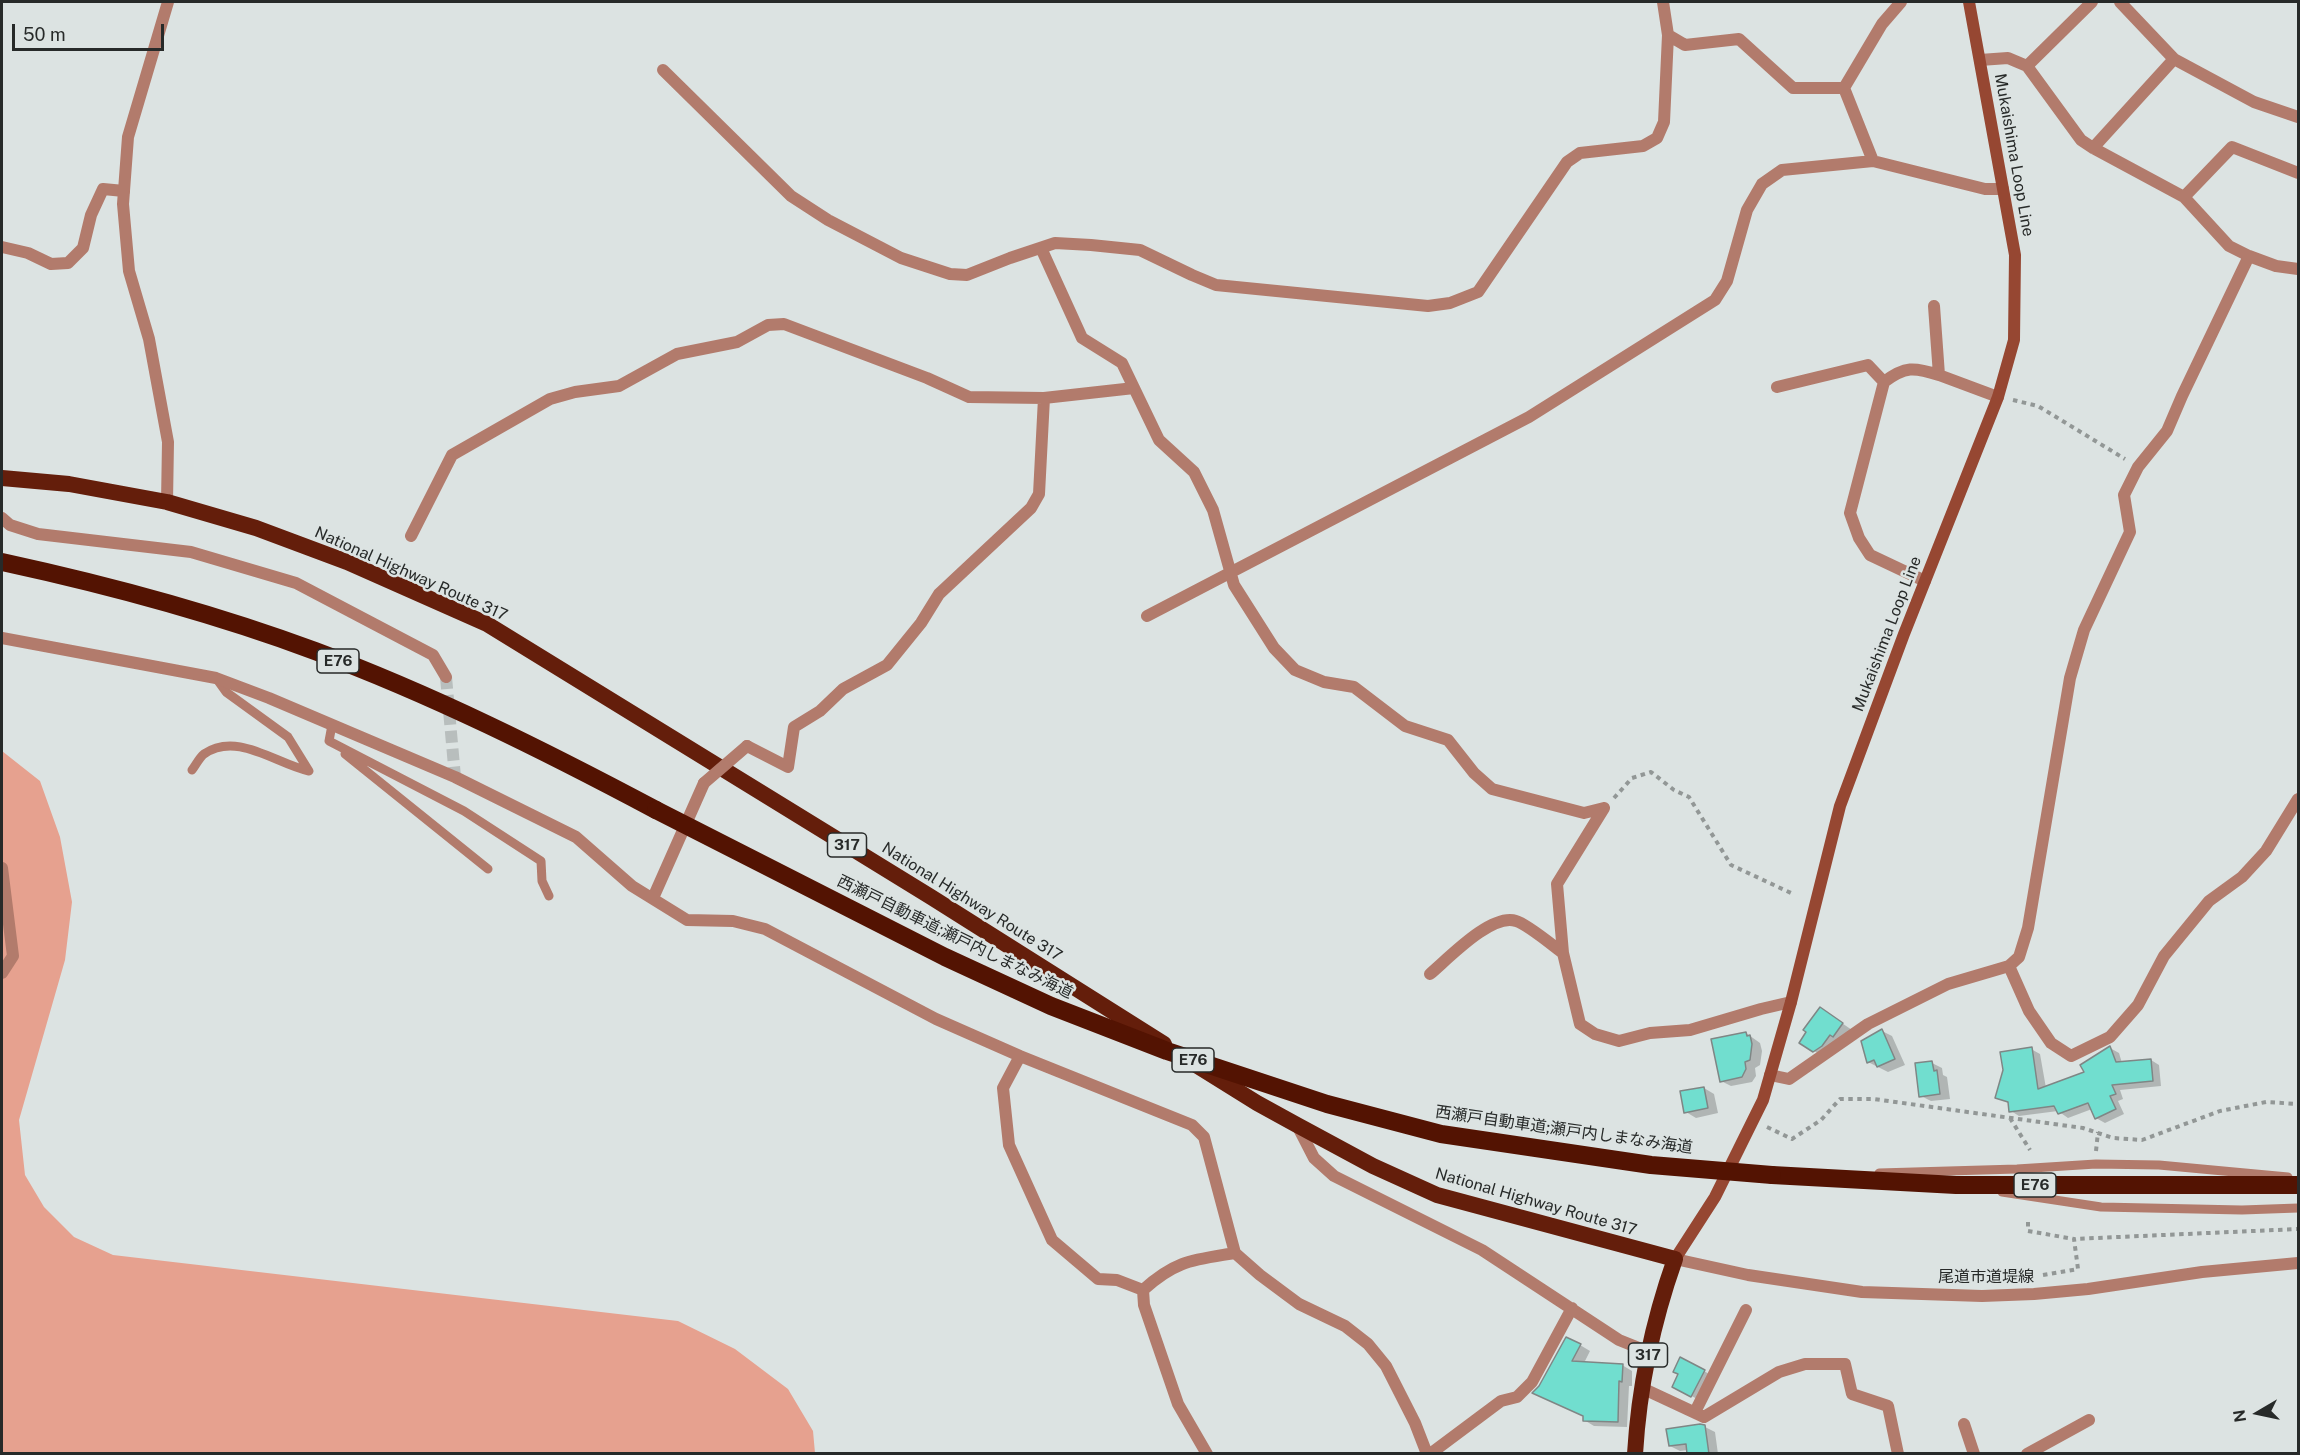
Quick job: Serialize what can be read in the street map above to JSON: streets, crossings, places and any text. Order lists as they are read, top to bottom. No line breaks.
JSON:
{"streets":{"highway":["National Highway Route 317","E76","317","西瀬戸自動車道;瀬戸内しまなみ海道"],"main road":["Mukaishima Loop Line"],"street":["尾道市道堤線"]},"crossings":[["Mukaishima Loop Line","National Highway Route 317"],["Mukaishima Loop Line","317"],["Mukaishima Loop Line","尾道市道堤線"],["National Highway Route 317","317"],["National Highway Route 317","尾道市道堤線"],["317","尾道市道堤線"]],"scale_bar":"50 m","north":"left"}
